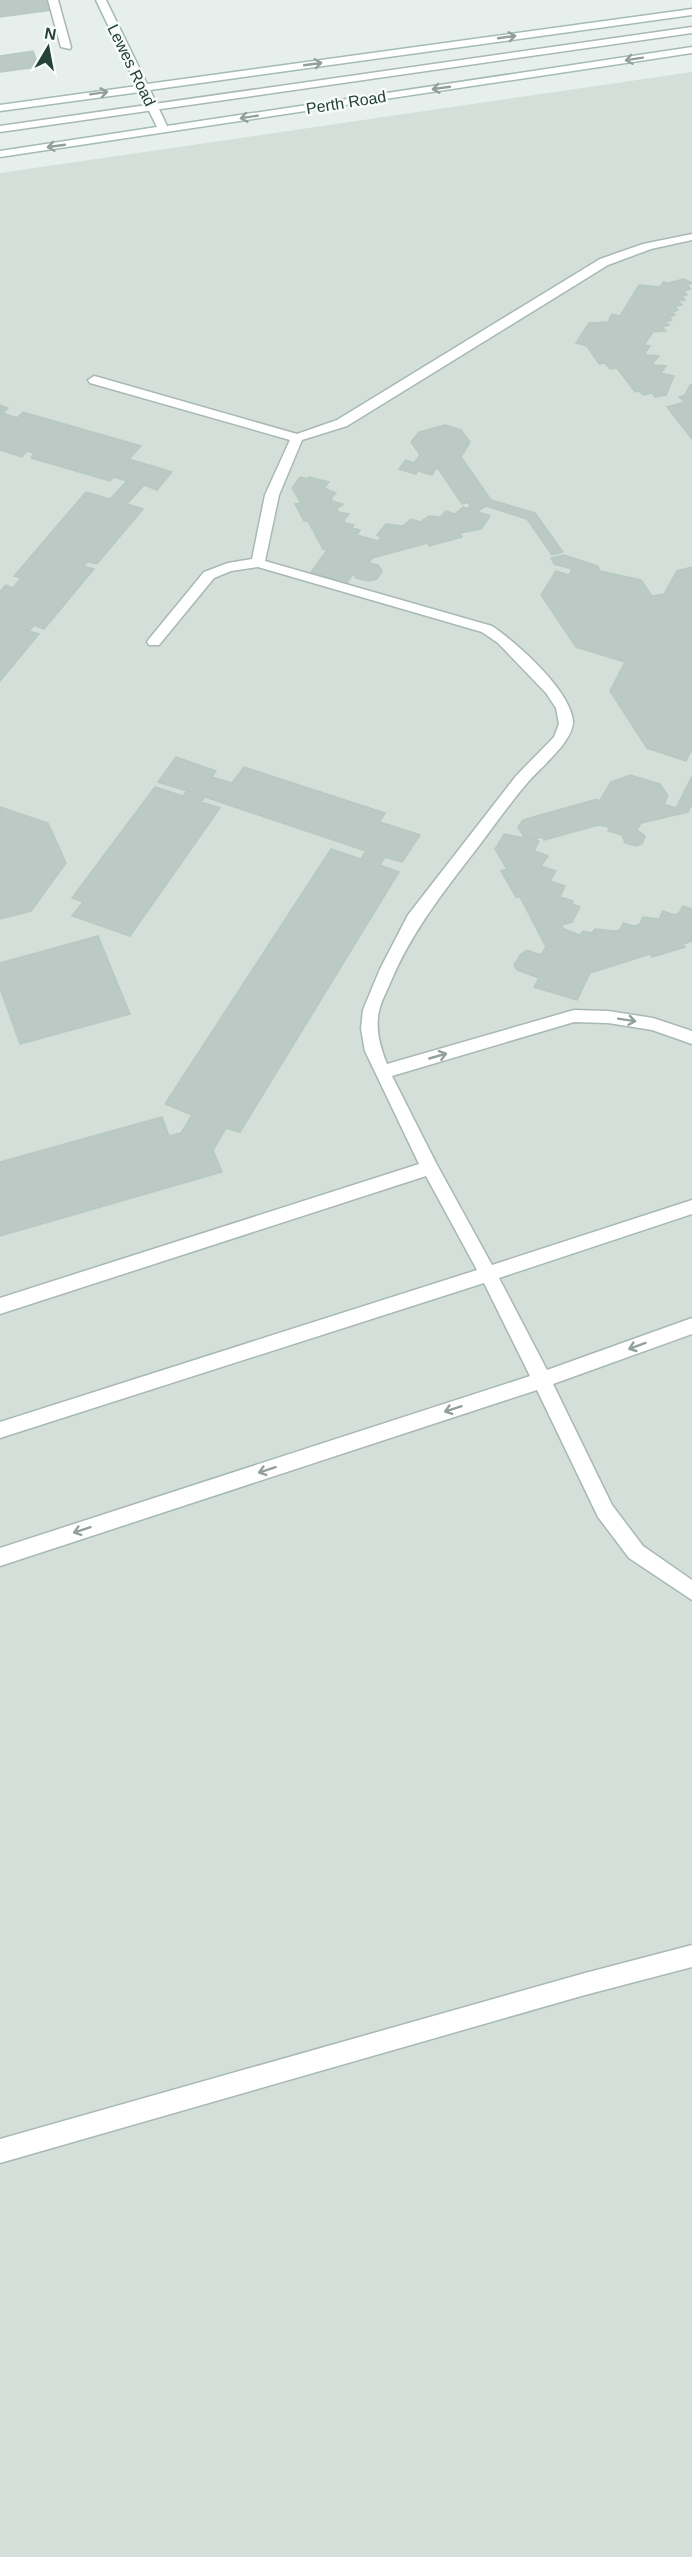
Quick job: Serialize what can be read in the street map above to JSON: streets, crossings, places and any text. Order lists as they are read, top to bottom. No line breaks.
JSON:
{"streets":{"main road":["Lewes Road","Perth Road"]},"crossings":[["Lewes Road","Perth Road"]],"north":"top"}
